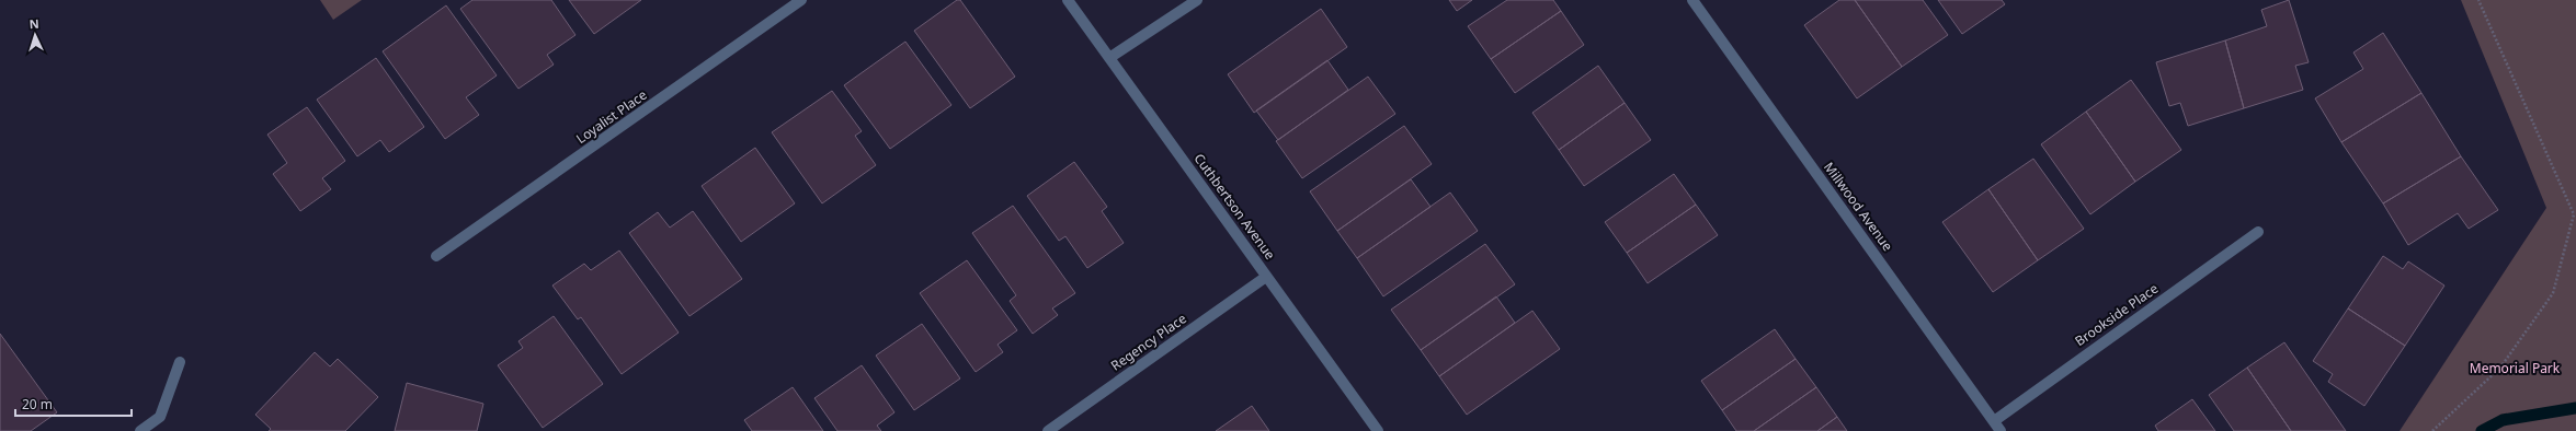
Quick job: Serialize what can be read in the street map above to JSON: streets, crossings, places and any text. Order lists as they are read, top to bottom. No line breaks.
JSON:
{"streets":{"street":["Loyalist Place","Cuthbertson Avenue","Millwood Avenue","Brookside Place","Regency Place"]},"crossings":[["Cuthbertson Avenue","Regency Place"],["Millwood Avenue","Brookside Place"]],"parks":["Memorial Park"],"scale_bar":"20 m","north":"top"}
